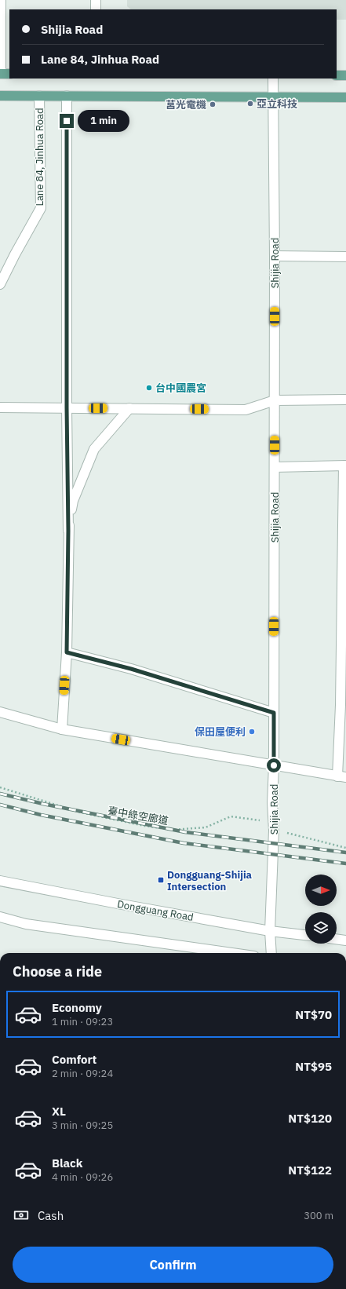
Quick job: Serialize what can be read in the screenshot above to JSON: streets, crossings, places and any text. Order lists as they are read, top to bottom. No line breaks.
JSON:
{"streets":{"street":["Lane 84, Jinhua Road","Shijia Road","Dongguang Road"],"path":["臺中綠空廊道"]},"crossings":[["Shijia Road","臺中綠空廊道"],["Shijia Road","Dongguang Road"]],"places":{"other":["亞立科技","莒光電機","台中國農宮","保田屋便利"],"transit":["Dongguang-Shijia Intersection"]},"north":"right","page":{"banner":["Shijia Road","Lane 84, Jinhua Road"],"bubble":"1 min","heading":"Choose a ride","list":[{"name":"Economy","note":"1 min · 09:23","value":"NT$70"},{"name":"Comfort","note":"2 min · 09:24","value":"NT$95"},{"name":"XL","note":"3 min · 09:25","value":"NT$120"},{"name":"Black","note":"4 min · 09:26","value":"NT$122"}],"pay":["Cash","300 m"],"buttons":"Confirm"}}
